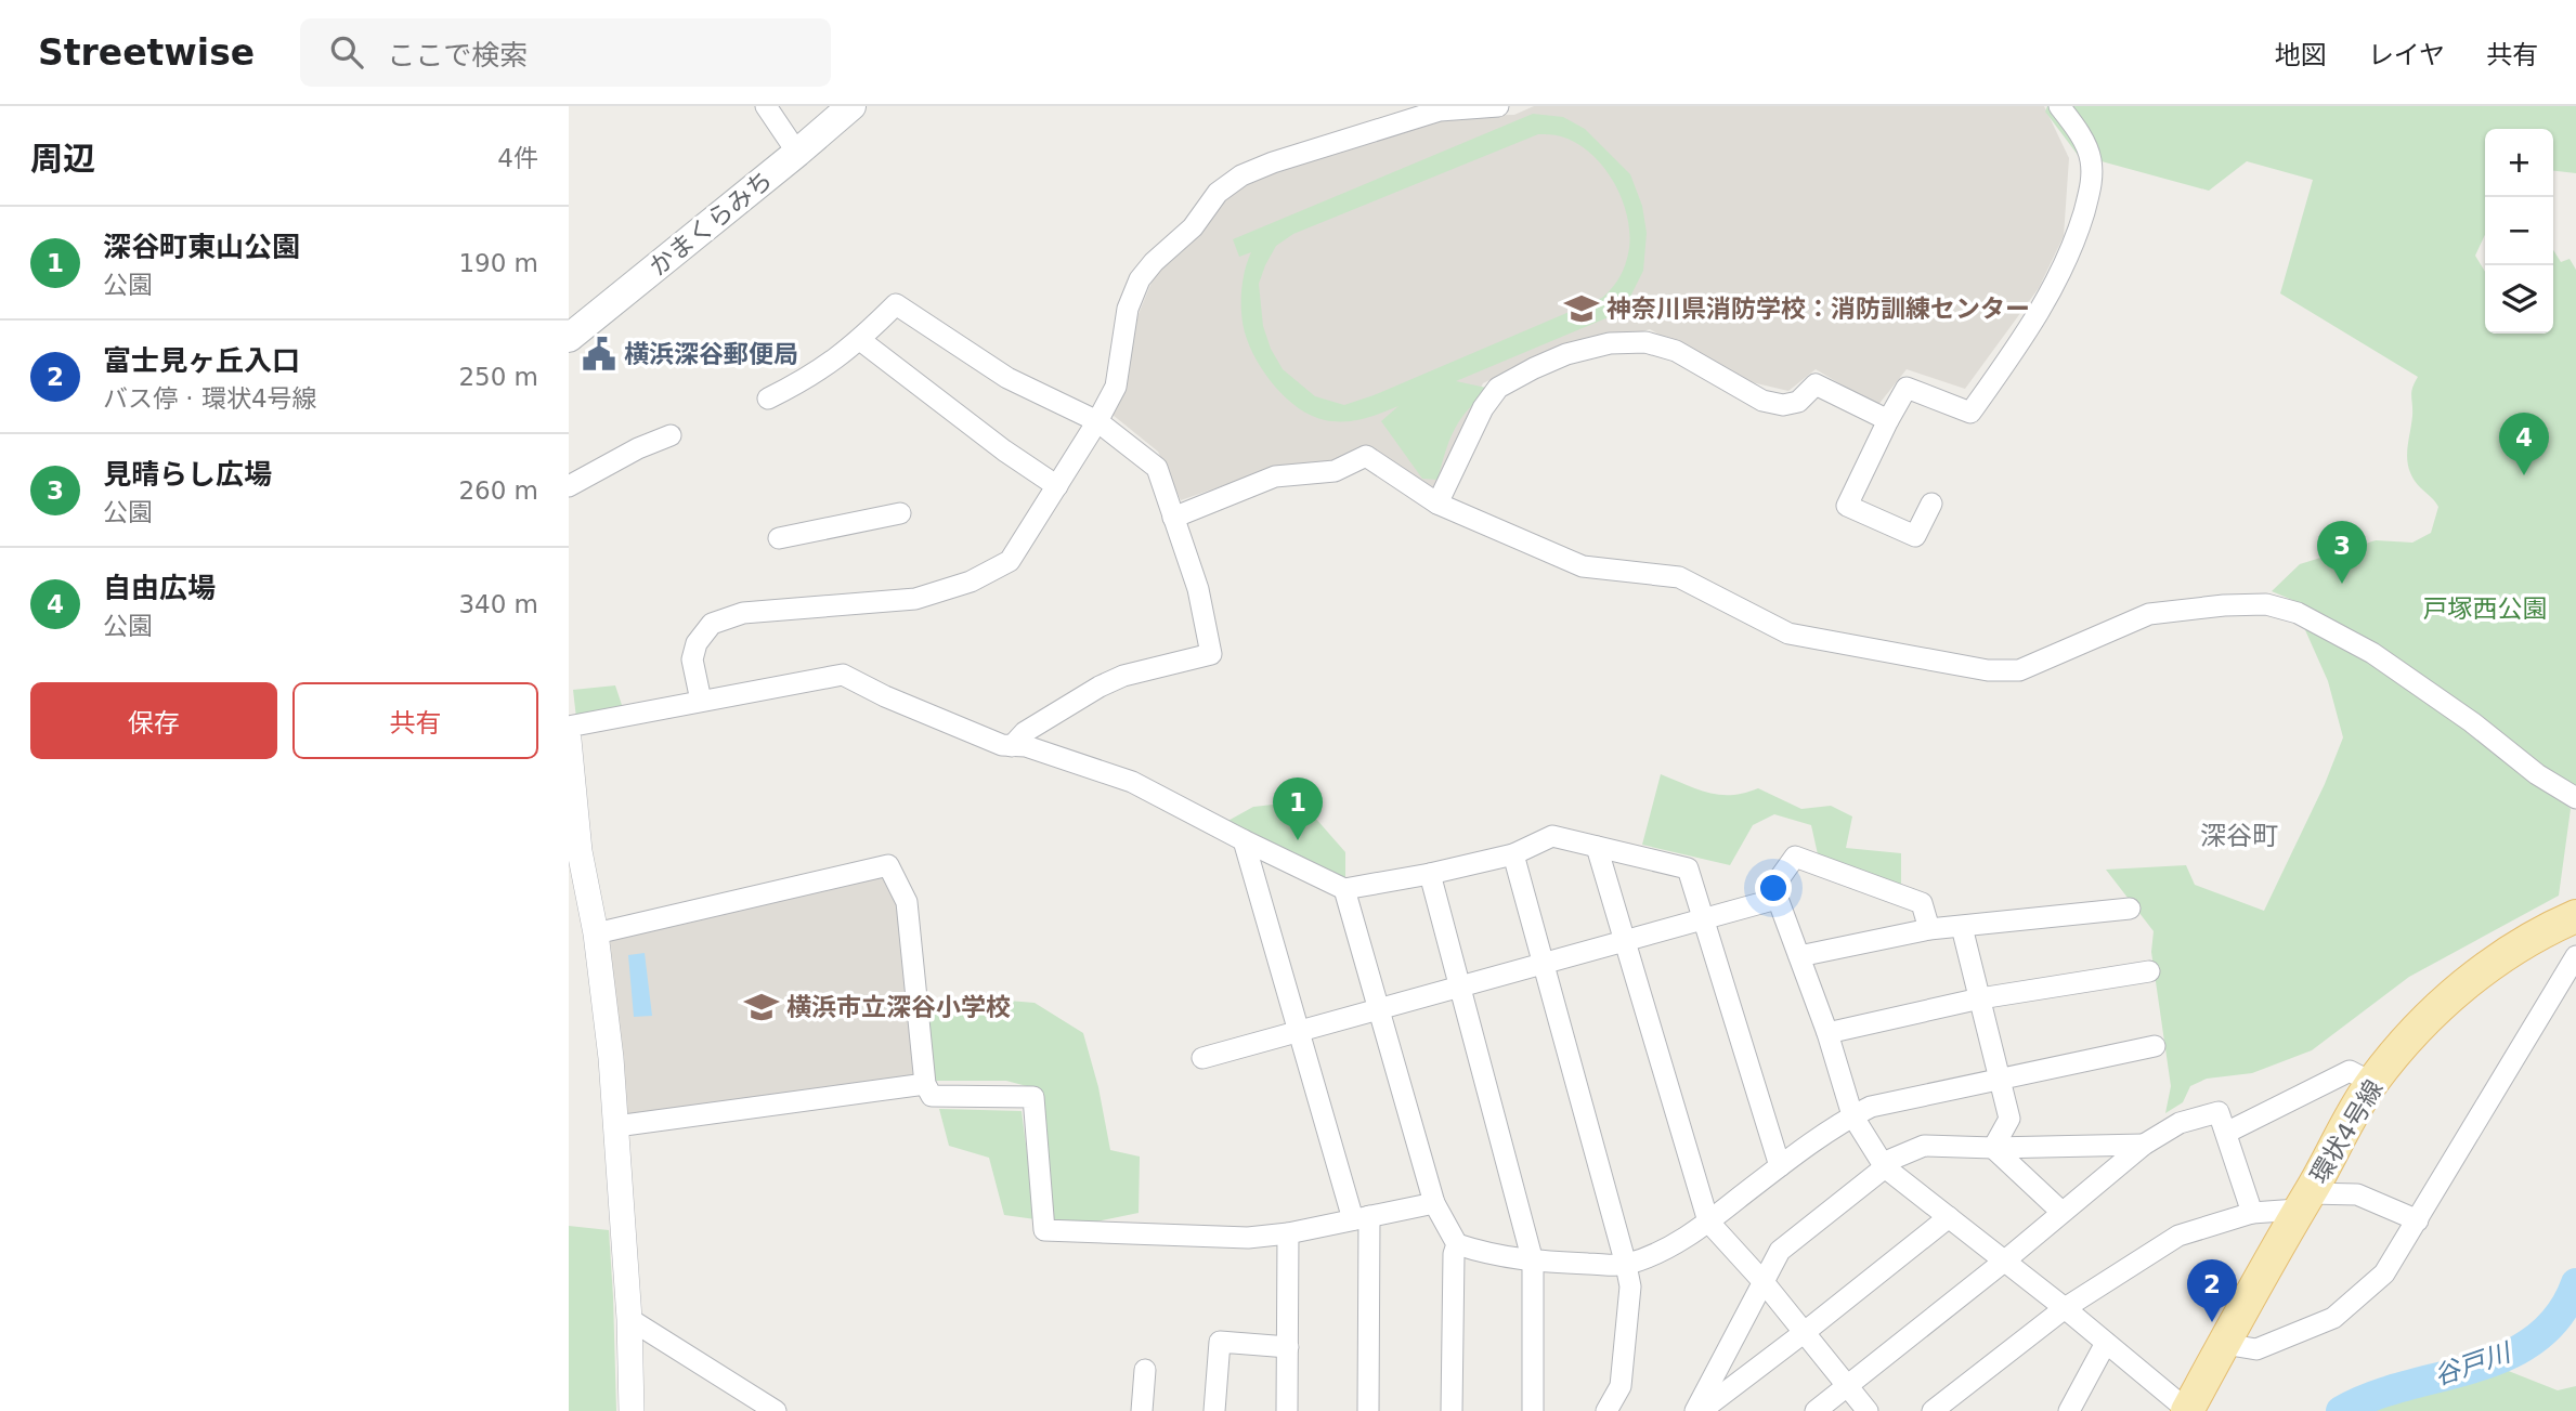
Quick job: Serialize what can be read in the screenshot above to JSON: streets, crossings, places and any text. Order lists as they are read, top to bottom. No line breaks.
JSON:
{"streets":{"main road":["かまくらみち","環状4号線"]},"districts":["深谷町"],"water":["谷戸川"],"parks":["戸塚西公園"],"places":{"school or university":["神奈川県消防学校：消防訓練センター","横浜市立深谷小学校"],"public building":["横浜深谷郵便局"]},"page":{"header":"Streetwise","search":"ここで検索","nav":["地図","レイヤ","共有"],"heading":["周辺","4件"],"map_buttons":["+","−"],"list":[{"mark":"1","name":"深谷町東山公園","note":"公園","value":"190 m"},{"mark":"2","name":"富士見ヶ丘入口","note":"バス停 · 環状4号線","value":"250 m"},{"mark":"3","name":"見晴らし広場","note":"公園","value":"260 m"},{"mark":"4","name":"自由広場","note":"公園","value":"340 m"}],"pins":["4","3","1","2"],"buttons":["保存","共有"]}}
